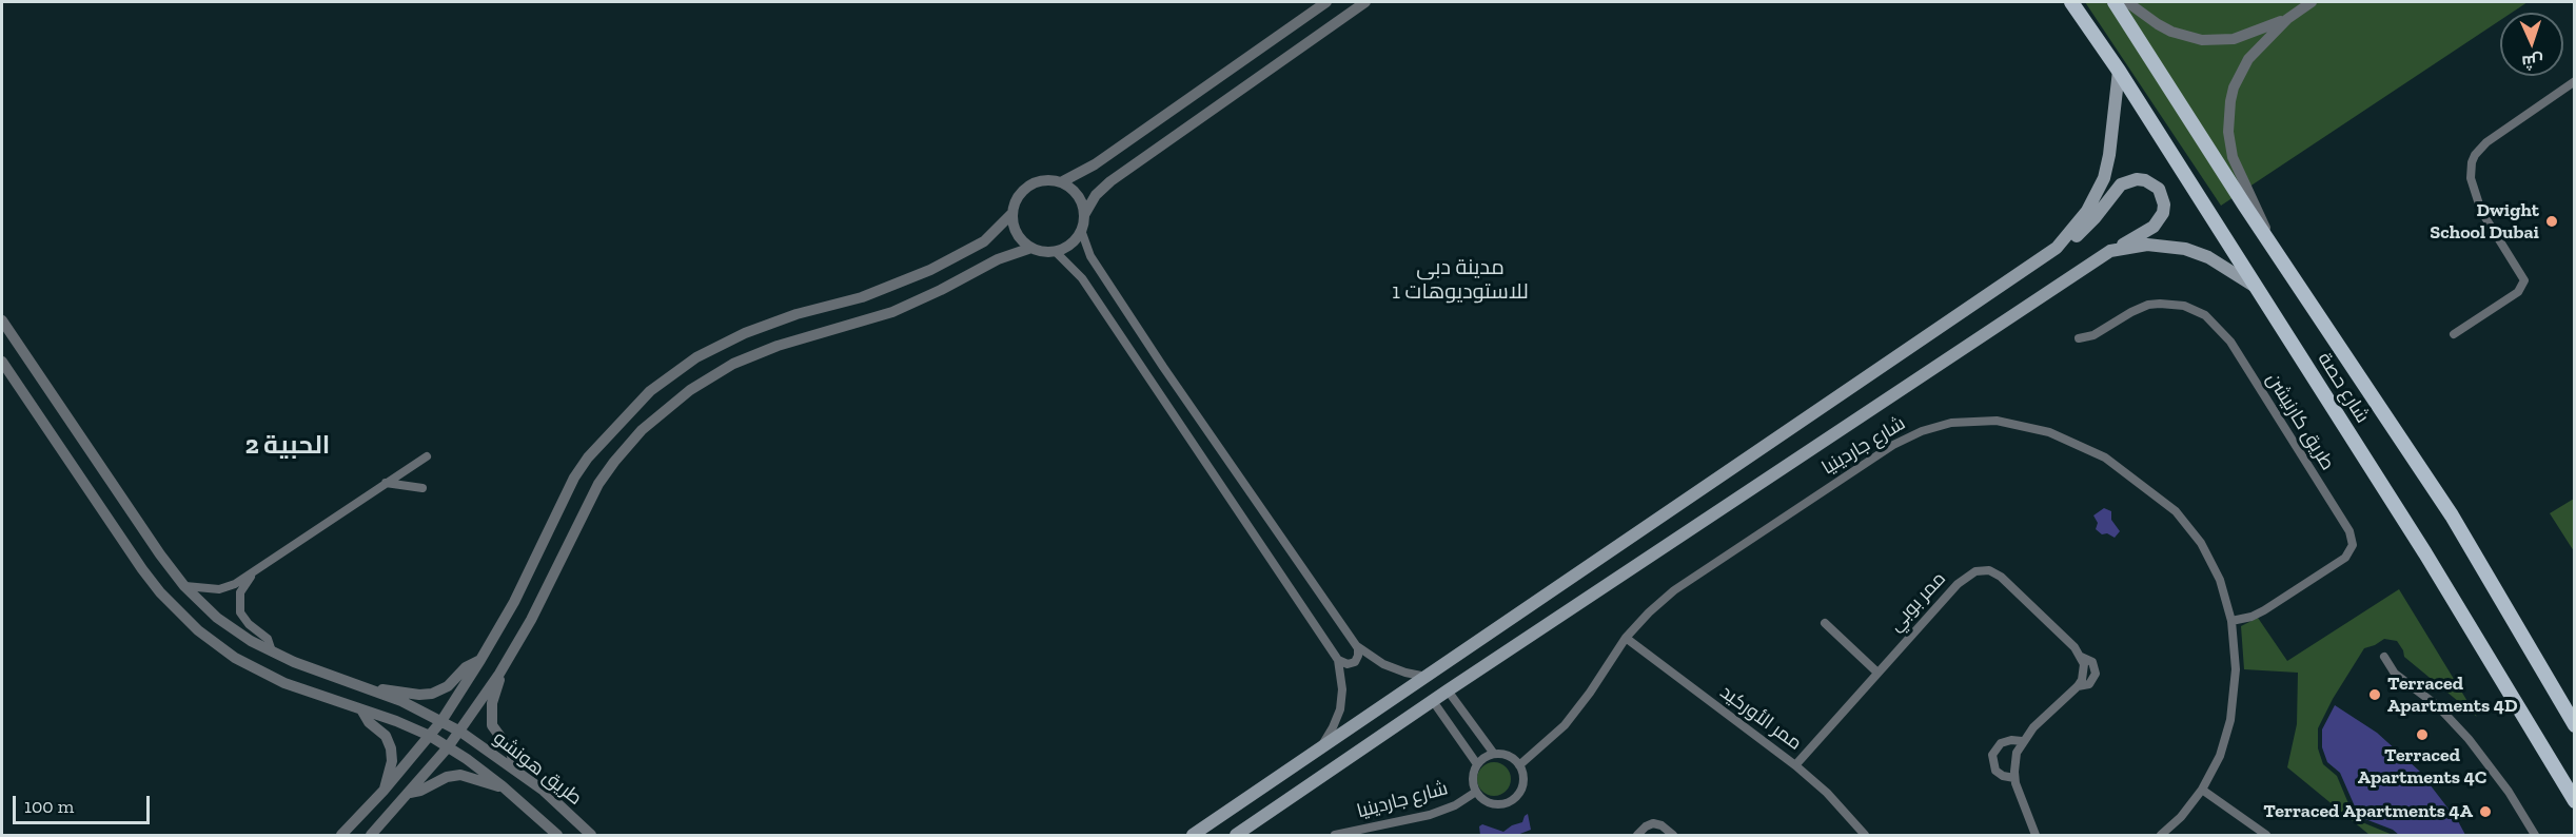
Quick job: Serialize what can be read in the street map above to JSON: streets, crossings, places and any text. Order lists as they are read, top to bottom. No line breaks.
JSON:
{"streets":{"main road":["شارع حصة"],"street":["طريق كارنيشن","شارع جاردينيا","ممر بوبي","ممر الأوركيد","طريق هونشو"]},"crossings":[["طريق كارنيشن","شارع جاردينيا"],["شارع جاردينيا","ممر الأوركيد"],["ممر بوبي","ممر الأوركيد"]],"districts":["مدينة دبي للاستوديوهات 1","الحبية 2"],"places":["Dwight School Dubai","Terraced Apartments 4D","Terraced Apartments 4C","Terraced Apartments 4A"],"scale_bar":"100 m","north":"bottom"}
